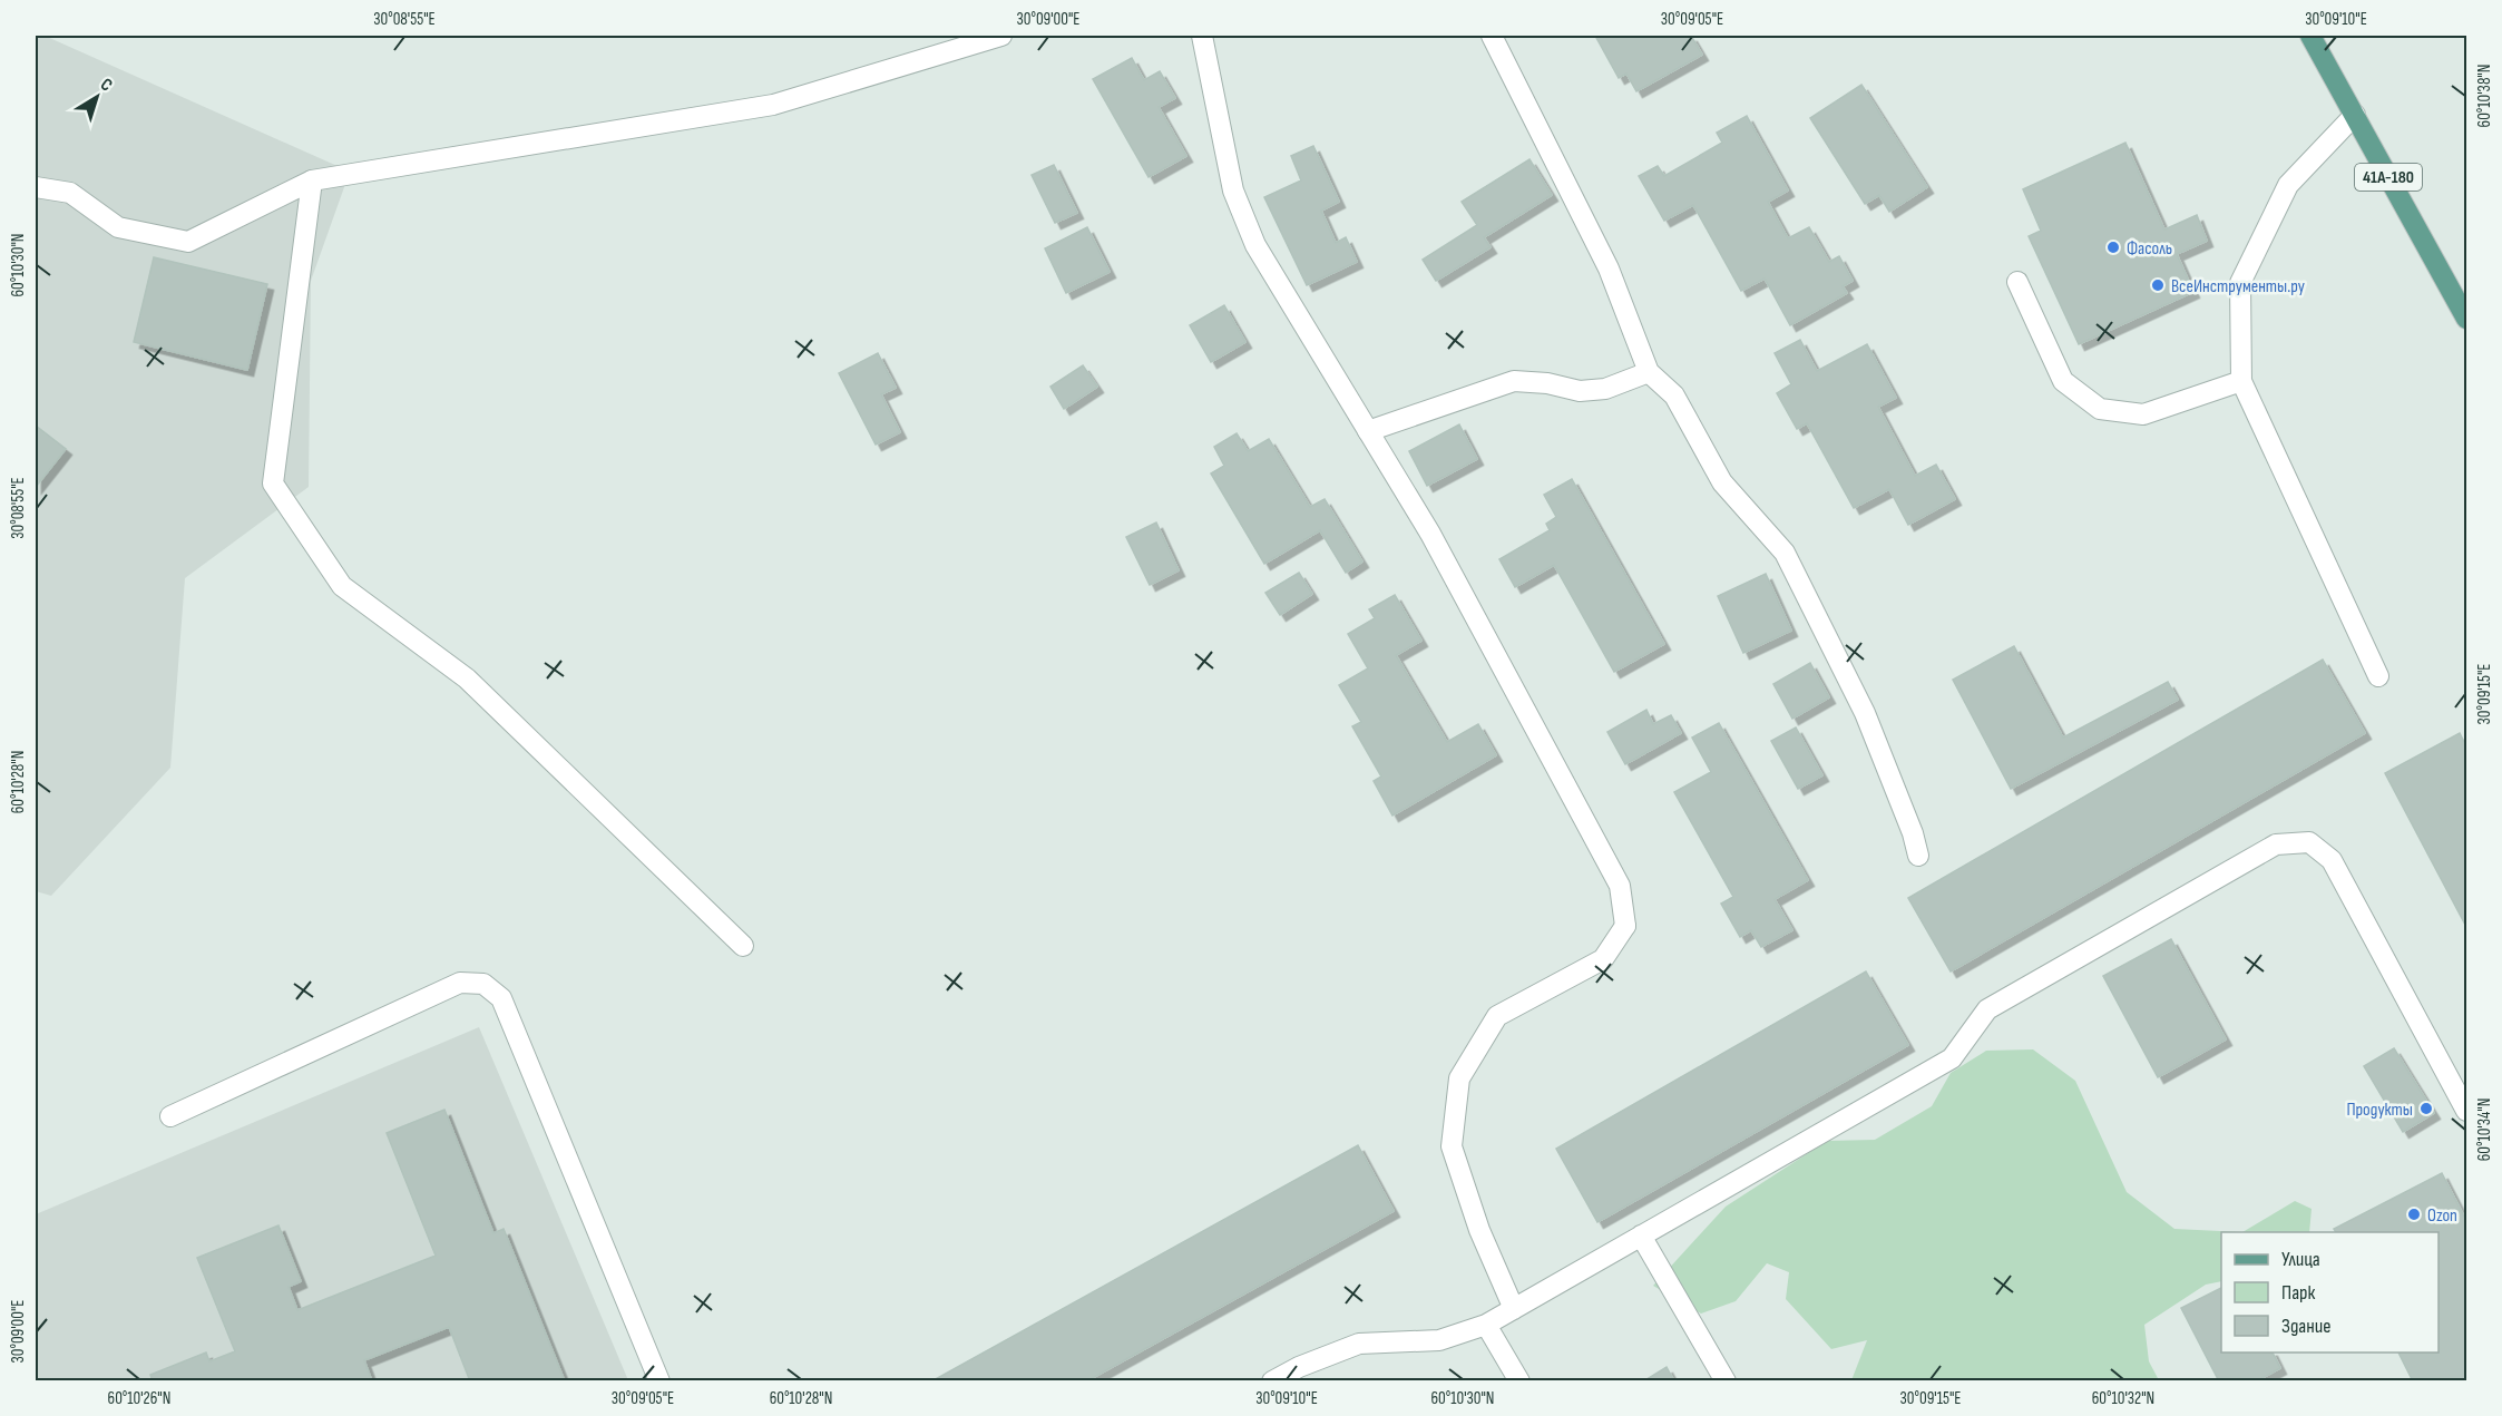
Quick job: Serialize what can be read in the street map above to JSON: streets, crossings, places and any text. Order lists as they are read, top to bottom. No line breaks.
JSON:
{"streets":{"main road":["41А-180"]},"places":["Фасоль","ВсеИнструменты.ру","Продукты","Ozon"],"legend":["Улица","Парк","Здание"],"north":"top right","coordinates":["30°08'55\"E","30°09'00\"E","30°09'05\"E","30°09'10\"E","60°10'38\"N","60°10'30\"N","30°09'15\"E","60°10'28\"N","60°10'34\"N","60°10'26\"N","60°10'32\"N"]}
